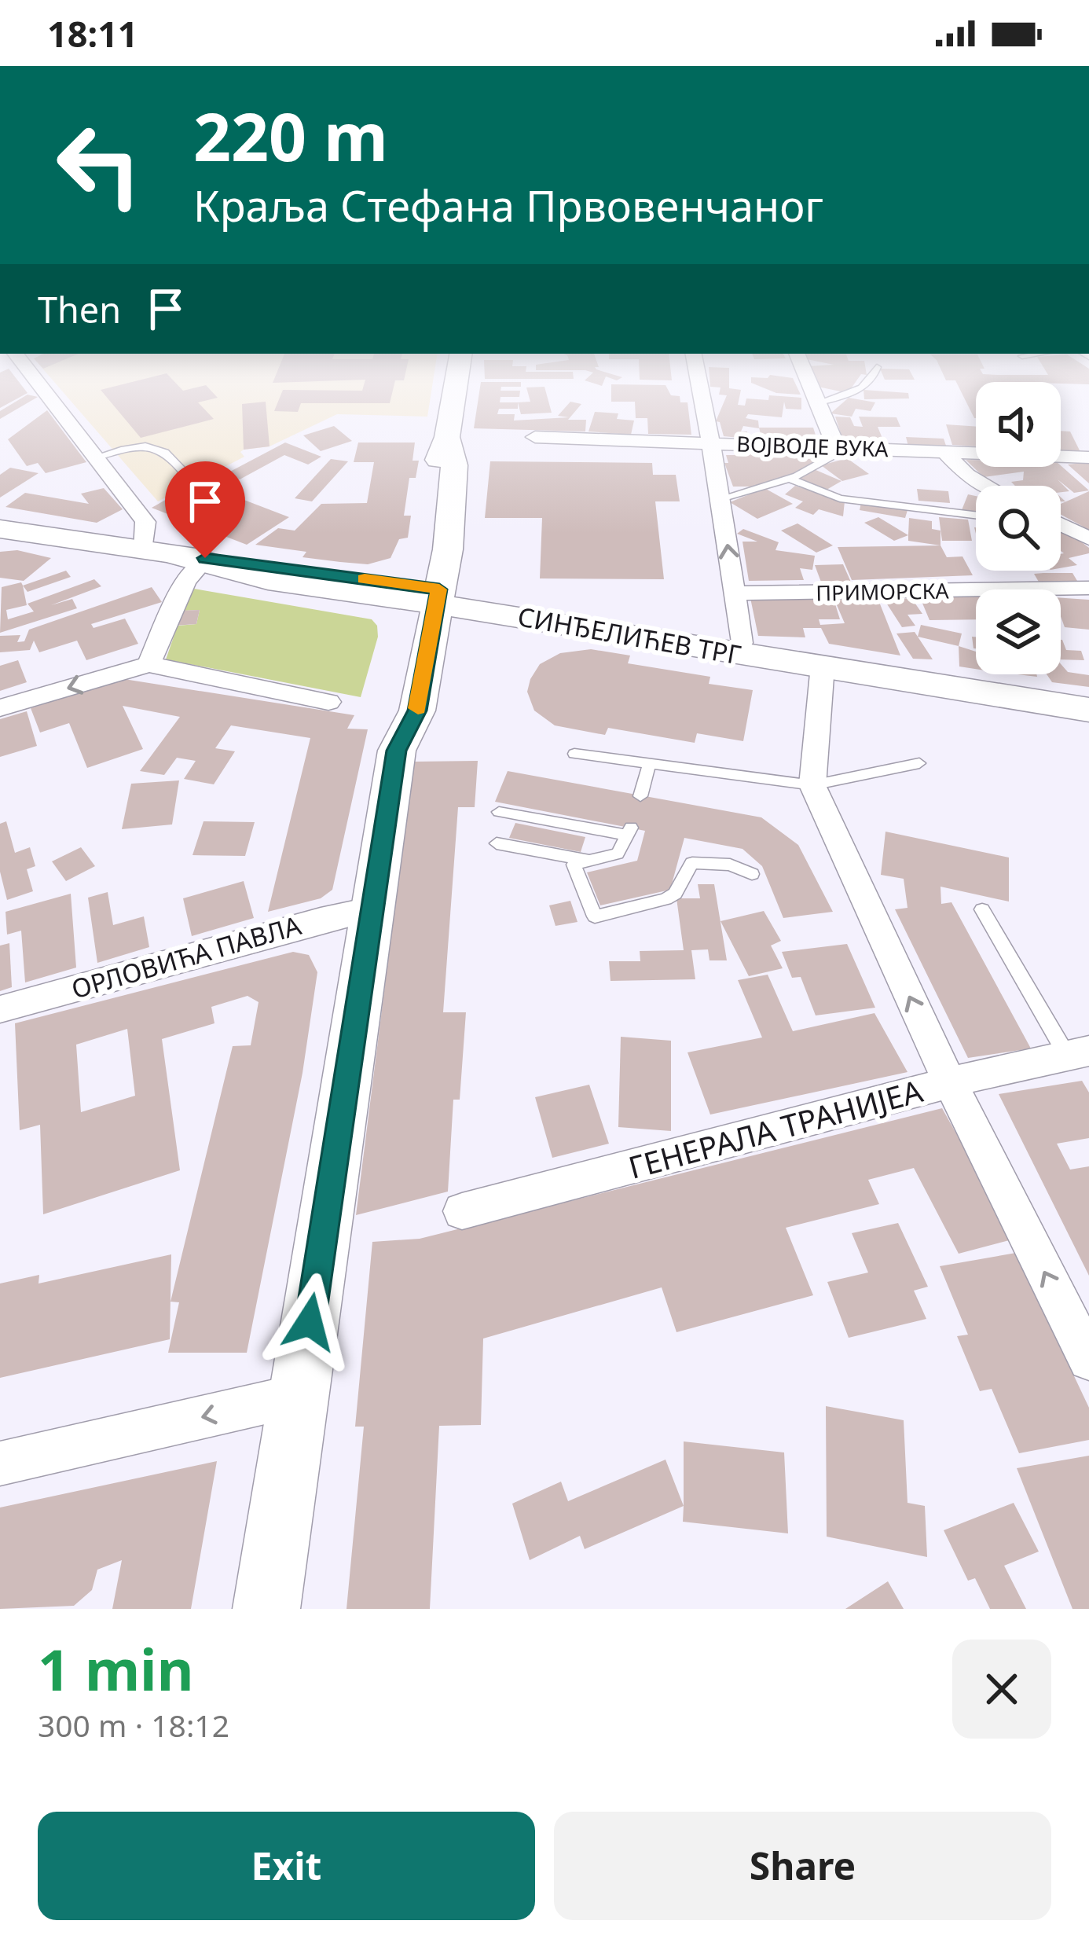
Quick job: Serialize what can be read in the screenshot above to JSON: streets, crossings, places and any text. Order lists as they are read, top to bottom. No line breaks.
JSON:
{"streets":{"main road":["СИНЂЕЛИЋЕВ ТРГ"],"street":["ВОЈВОДЕ ВУКА","ПРИМОРСКА","ОРЛОВИЋА ПАВЛА","ГЕНЕРАЛА ТРАНИЈЕА"]},"page":{"status":"18:11","turn":["220 m","Краља Стефана Првовенчаног"],"then":"Then","heading":["1 min","300 m · 18:12"],"buttons":["Exit","Share"]}}
